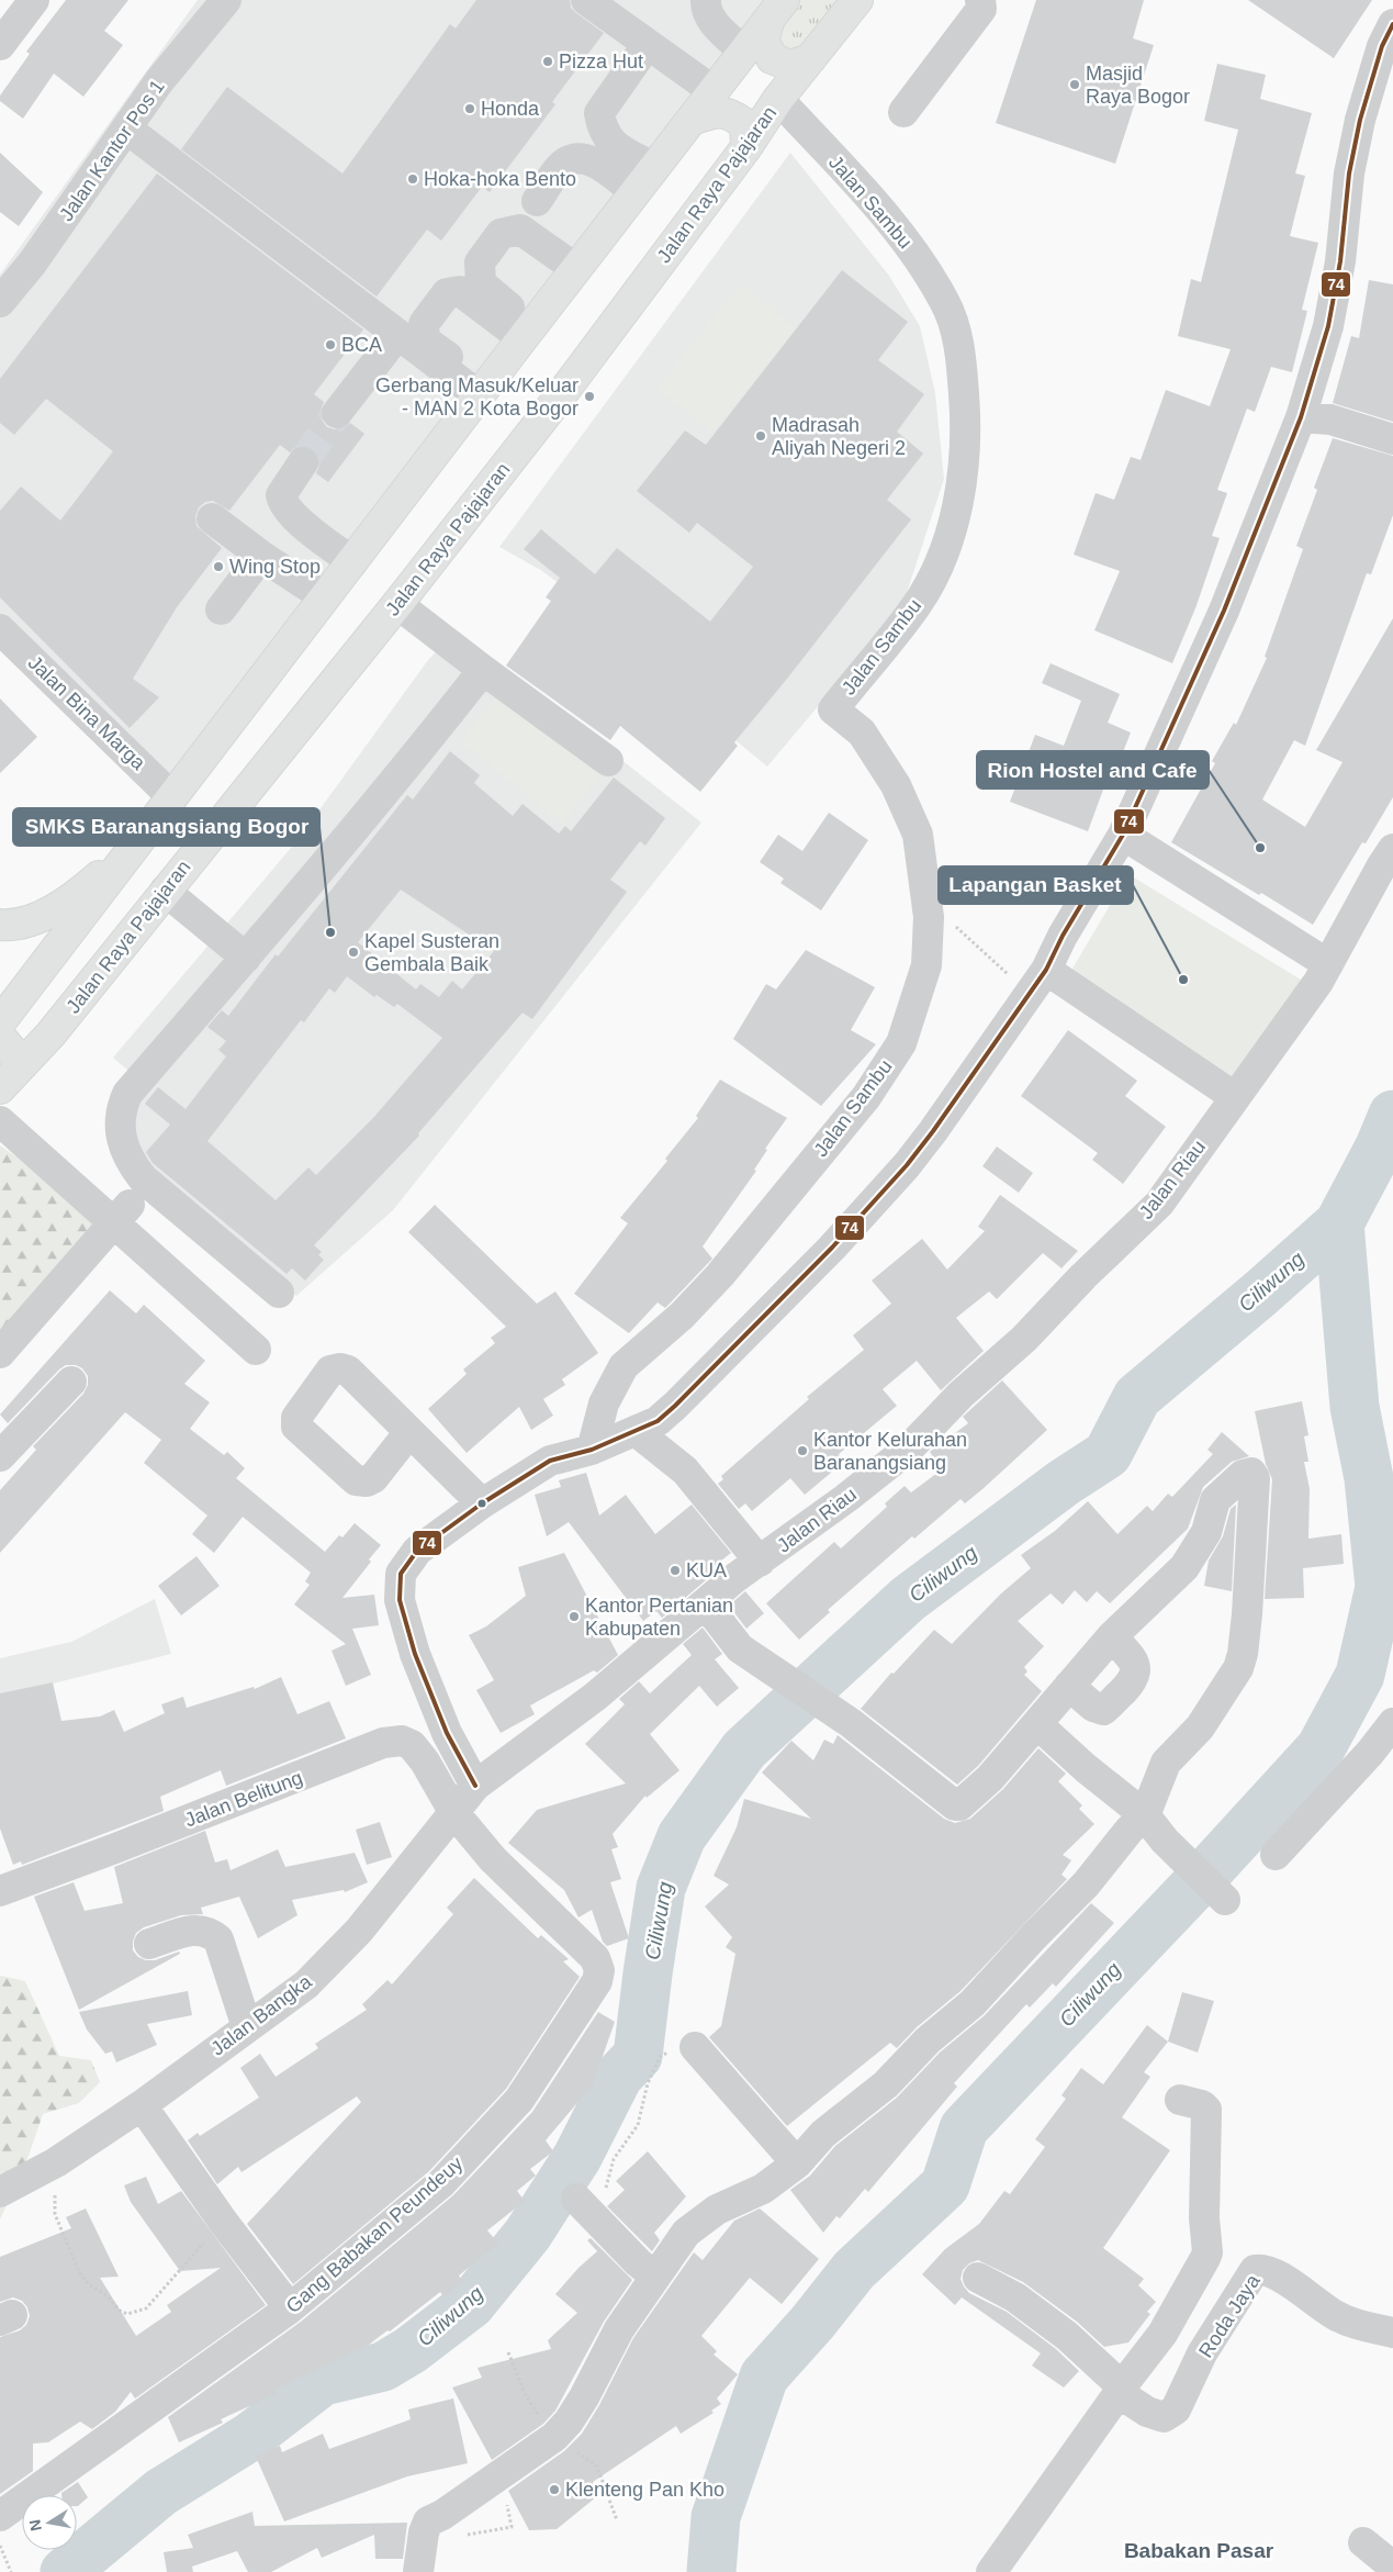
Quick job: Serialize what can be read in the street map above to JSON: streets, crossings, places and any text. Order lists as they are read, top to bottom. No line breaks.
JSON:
{"streets":{"highway":["Jalan Raya Pajajaran"],"street":["Jalan Kantor Pos 1","Jalan Sambu","Jalan Bina Marga","Jalan Riau","Jalan Belitung","Jalan Bangka","Gang Babakan Peundeuy","Roda Jaya"]},"crossings":[["Jalan Raya Pajajaran","Jalan Sambu"],["Jalan Riau","Jalan Bangka"],["Jalan Belitung","Jalan Bangka"],["Jalan Belitung","Gang Babakan Peundeuy"],["Jalan Bangka","Gang Babakan Peundeuy"]],"districts":["Babakan Pasar"],"water":["Ciliwung"],"places":["Pizza Hut","Masjid Raya Bogor","Honda","Hoka-hoka Bento","BCA","Gerbang Masuk/Keluar - MAN 2 Kota Bogor","Madrasah Aliyah Negeri 2","Wing Stop","Rion Hostel and Cafe","SMKS Baranangsiang Bogor","Kapel Susteran Gembala Baik","Lapangan Basket","Kantor Kelurahan Baranangsiang","KUA","Kantor Pertanian Kabupaten","Klenteng Pan Kho"],"lines":["transit line 74"],"north":"left"}
